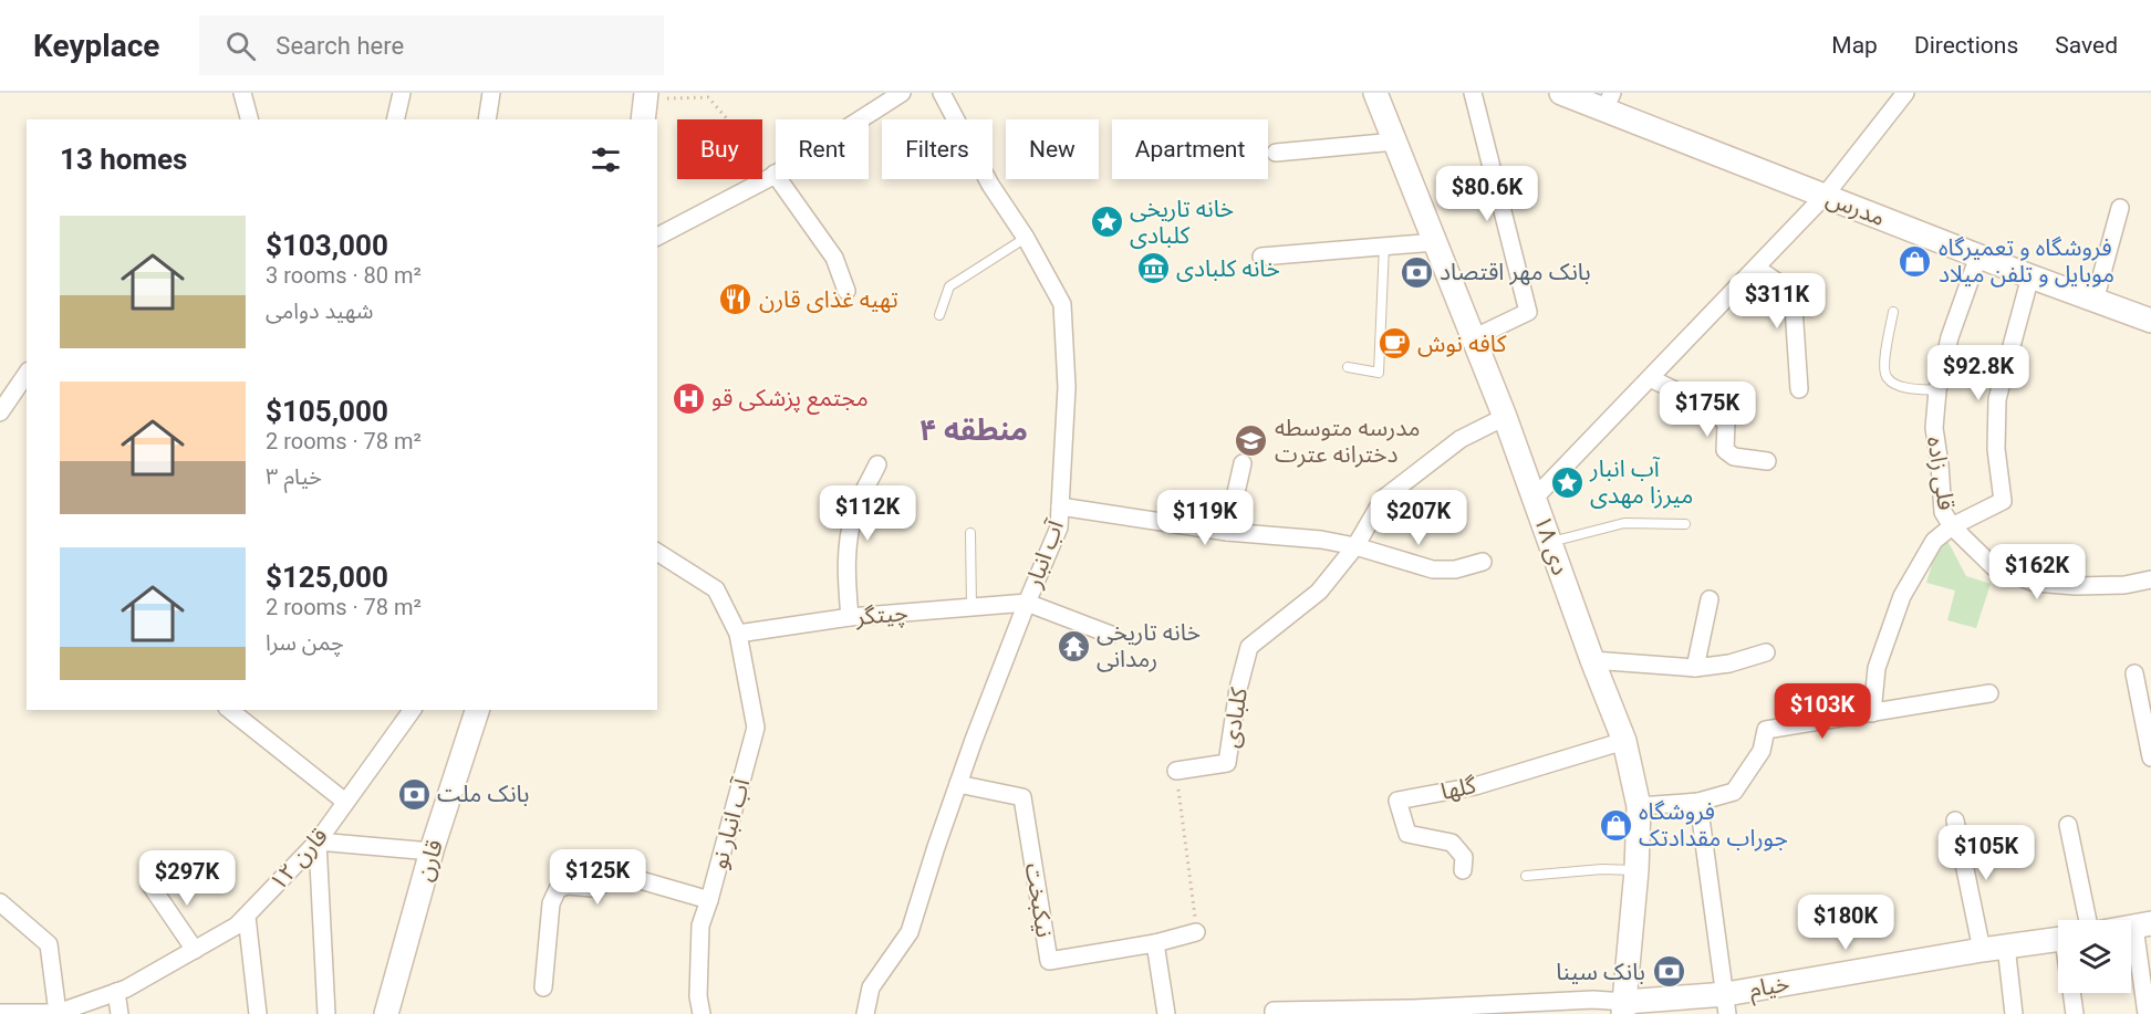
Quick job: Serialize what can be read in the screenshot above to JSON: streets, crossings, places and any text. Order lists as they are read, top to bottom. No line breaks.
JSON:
{"streets":{"main road":["مدرس","۱۸ دی","قارن","خیام"],"street":["قلی زاده","آب انبار","چیتگر","کلبادی","گلها","آب انبار نو","قارن ۱۲","نیکبخت"]},"crossings":[["مدرس","قلی زاده"],["۱۸ دی","گلها"],["۱۸ دی","خیام"],["آب انبار","چیتگر"],["آب انبار","نیکبخت"],["چیتگر","آب انبار نو"]],"districts":["منطقه ۴"],"places":{"place":["خانه تاریخی کلبادی","آب انبار میرزا مهدی"],"shop":["فروشگاه و تعمیرگاه موبایل و تلفن میلاد","فروشگاه جوراب مقدادتک"],"museum":["خانه کلبادی"],"bank":["بانک مهر اقتصاد","بانک ملت","بانک سینا"],"restaurant":["تهیه غذای قارن"],"cafe":["کافه نوش"],"hospital":["مجتمع پزشکی قو"],"school or university":["مدرسه متوسطه دخترانه عترت"],"temple":["خانه تاریخی رمدانی"]},"page":{"header":"Keyplace","search":"Search here","nav":["Map","Directions","Saved"],"chip":["Buy","Rent","Filters","New","Apartment"],"heading":"13 homes","price":["$80.6K","$311K","$92.8K","$175K","$112K","$119K","$207K","$162K","$103K","$105K","$125K","$297K","$180K"],"list":[{"name":"$103,000","note":"3 rooms · 80 m² · شهید دوامی"},{"name":"$105,000","note":"2 rooms · 78 m² · خیام ۳"},{"name":"$125,000","note":"2 rooms · 78 m² · چمن سرا"}]}}
